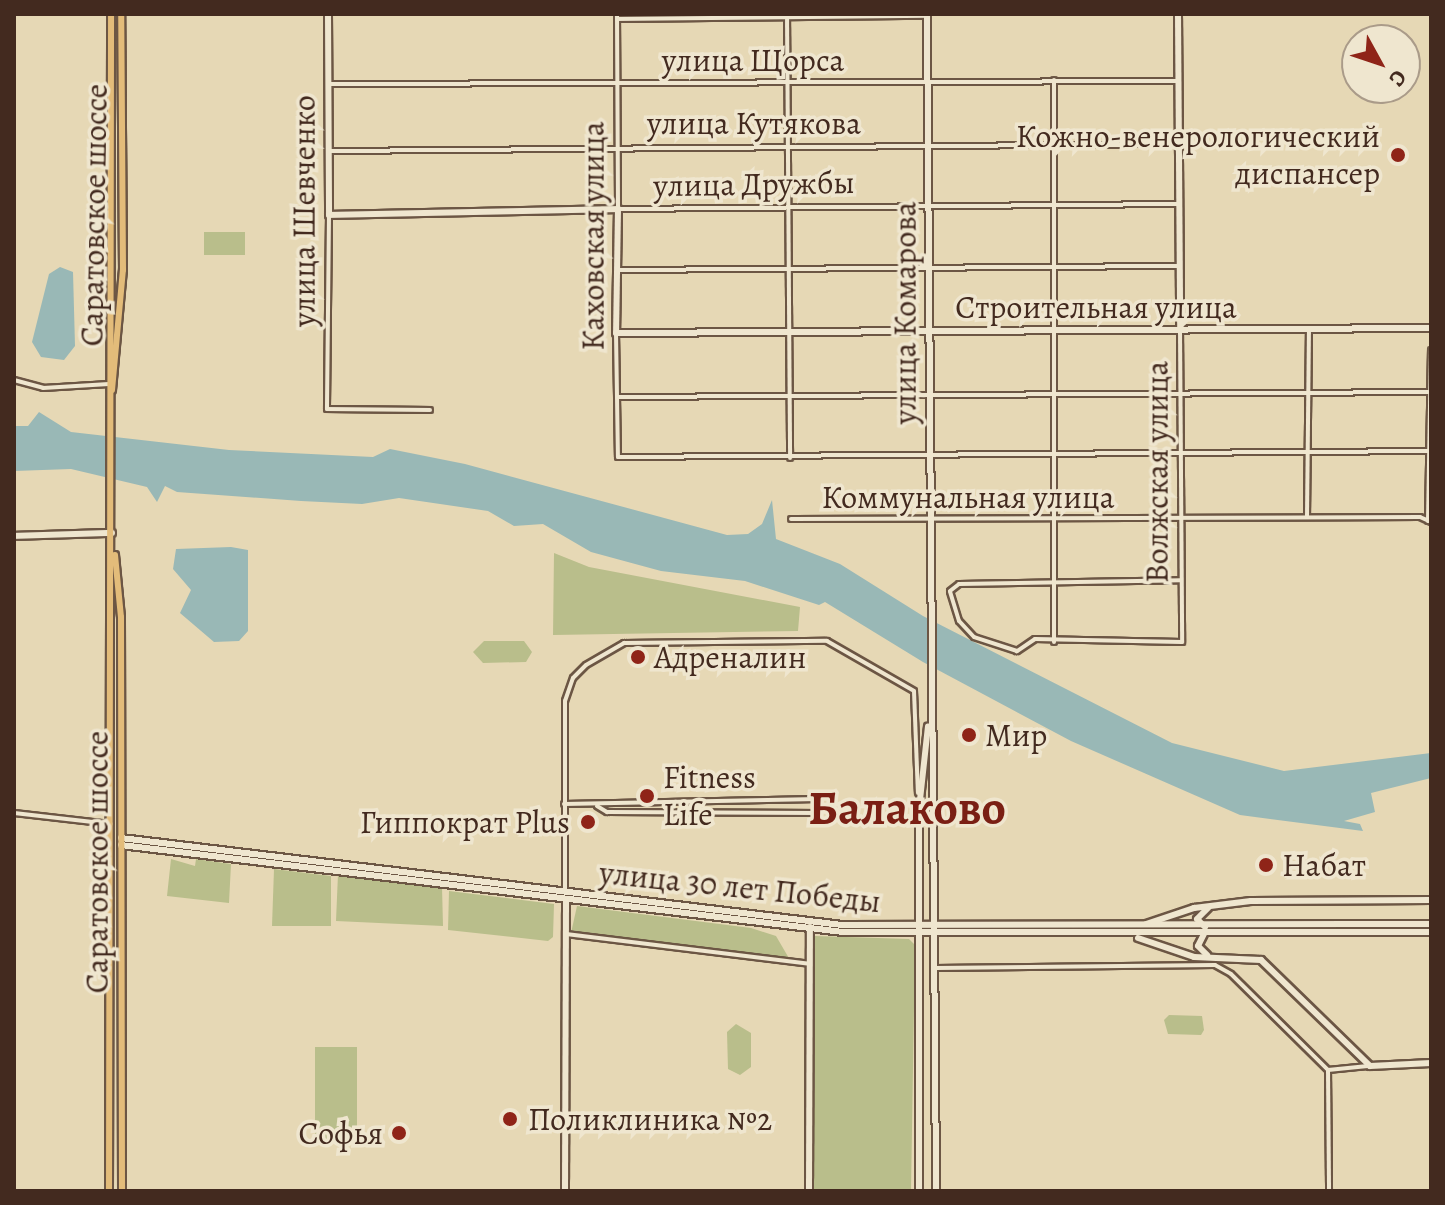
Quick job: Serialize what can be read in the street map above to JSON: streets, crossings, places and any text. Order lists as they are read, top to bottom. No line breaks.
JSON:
{"streets":{"main road":["улица Дружбы","улица Шевченко","Саратовское шоссе","Каховская улица","Строительная улица","улица Комарова","Волжская улица","улица 30 лет Победы"],"street":["улица Щорса","улица Кутякова","Коммунальная улица"]},"crossings":[["улица Щорса","улица Шевченко"],["улица Щорса","Каховская улица"],["улица Щорса","улица Комарова"],["улица Щорса","Волжская улица"],["улица Кутякова","улица Шевченко"],["улица Кутякова","Каховская улица"],["улица Кутякова","улица Комарова"],["улица Кутякова","Волжская улица"],["улица Дружбы","улица Шевченко"],["улица Дружбы","Каховская улица"],["улица Дружбы","улица Комарова"],["улица Дружбы","Волжская улица"],["Саратовское шоссе","улица 30 лет Победы"],["Каховская улица","Строительная улица"],["Строительная улица","улица Комарова"],["Строительная улица","Волжская улица"],["улица Комарова","Коммунальная улица"],["Волжская улица","Коммунальная улица"]],"districts":["Балаково"],"places":["Кожно-венерологический диспансер","Адреналин","Мир","Fitness Life","Гиппократ Plus","Набат","Поликлиника №2","Софья"],"north":"bottom right"}
